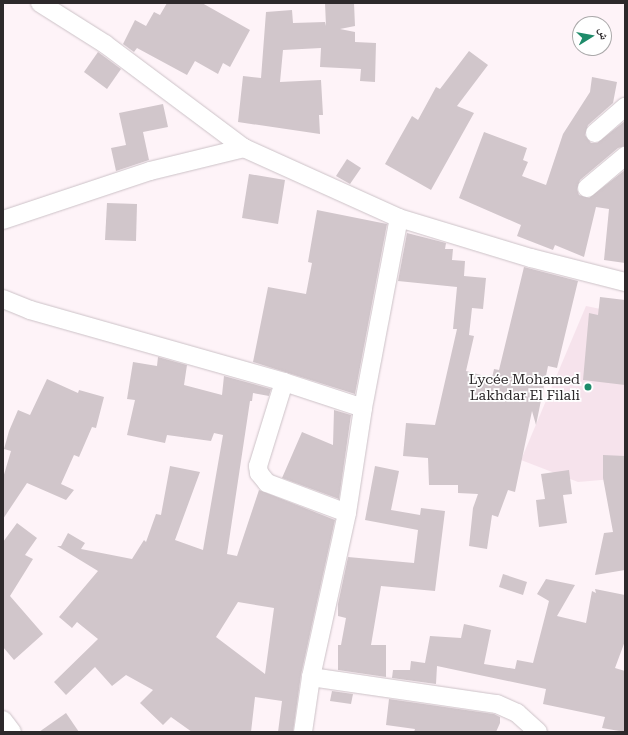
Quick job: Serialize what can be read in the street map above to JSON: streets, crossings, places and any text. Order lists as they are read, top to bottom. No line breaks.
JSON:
{"places":["Lycée Mohamed Lakhdar El Filali"],"north":"right"}
